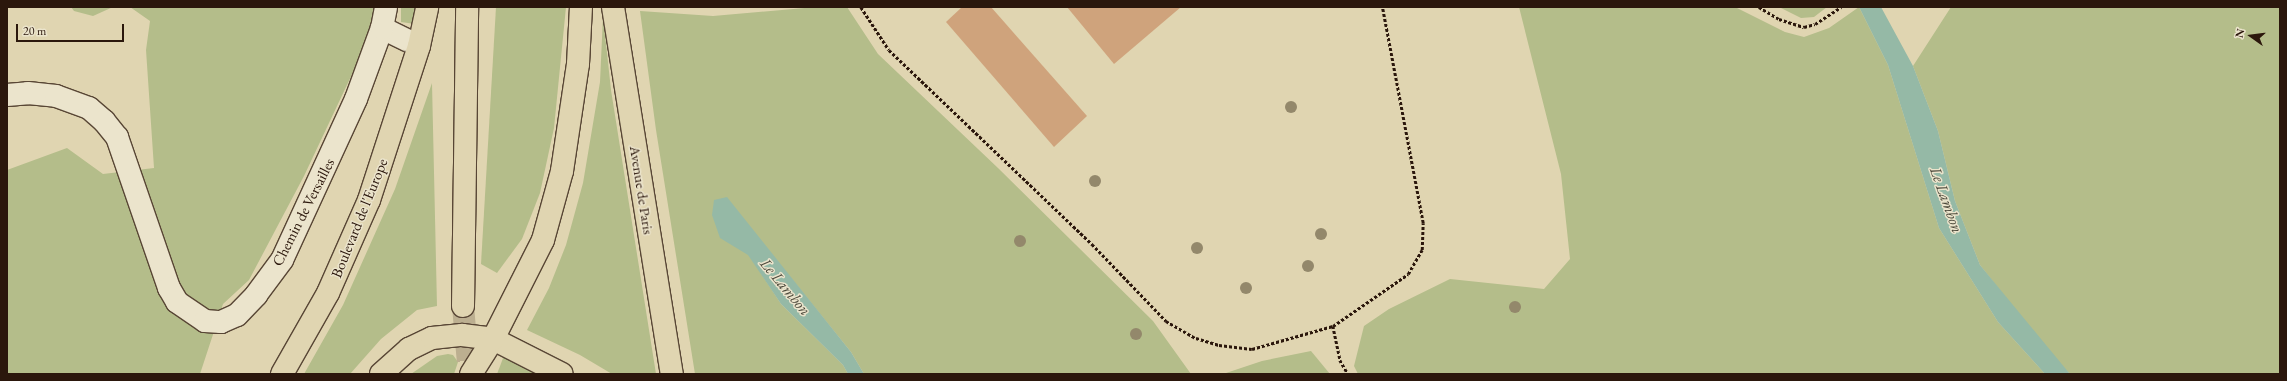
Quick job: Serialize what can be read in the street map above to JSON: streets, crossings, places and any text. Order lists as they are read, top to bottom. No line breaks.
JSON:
{"streets":{"main road":["Avenue de Paris","Boulevard de l'Europe"],"street":["Chemin de Versailles"]},"water":["Le Lambon"],"scale_bar":"20 m","north":"left"}
